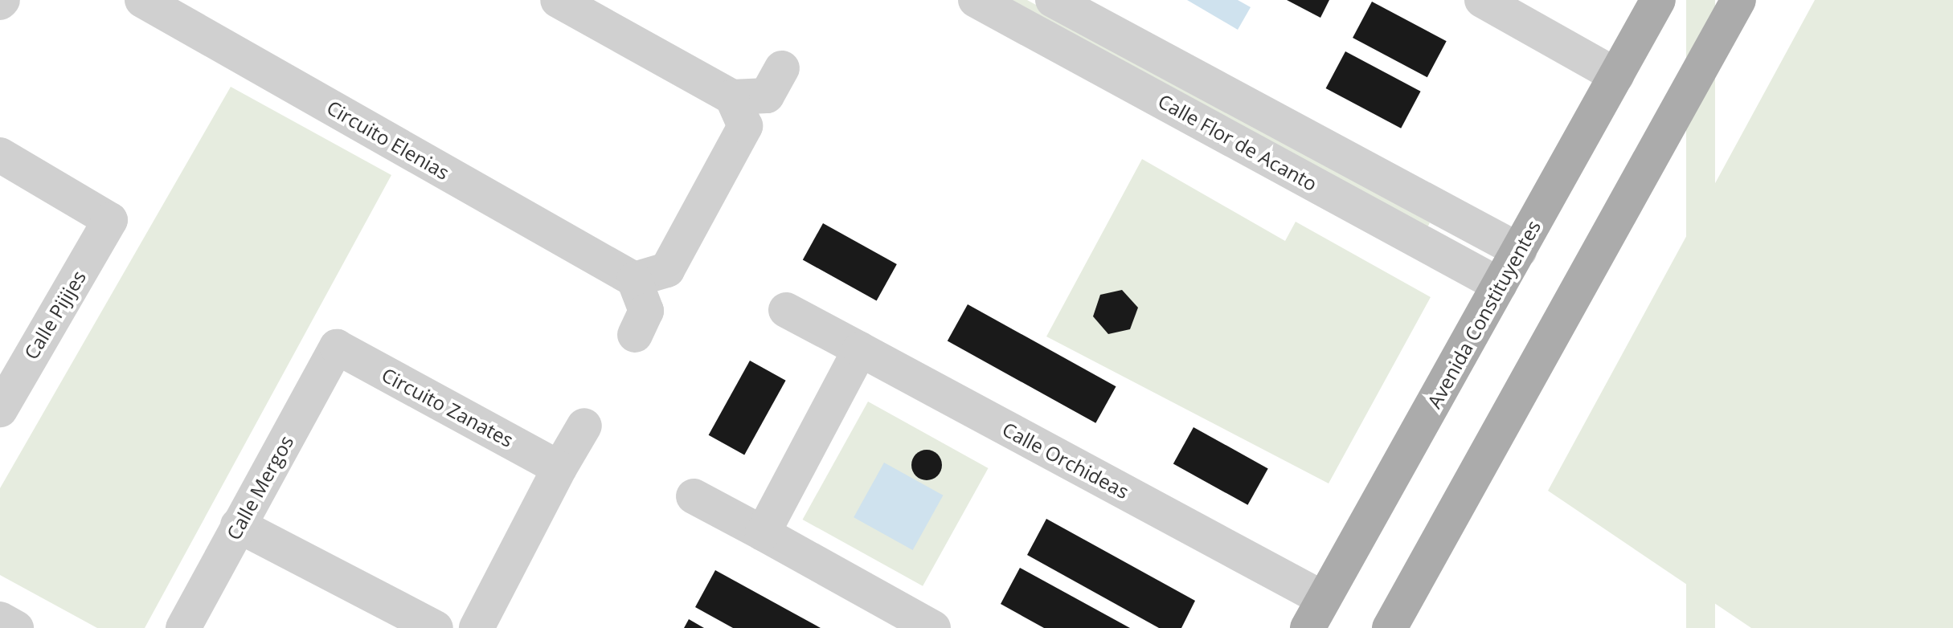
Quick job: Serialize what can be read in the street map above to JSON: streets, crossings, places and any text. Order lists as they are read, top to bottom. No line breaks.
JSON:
{"streets":{"main road":["Avenida Constituyentes"],"street":["Circuito Elenias","Calle Flor de Acanto","Calle Pijijes","Circuito Zanates","Calle Orchideas","Calle Mergos"]},"crossings":[["Calle Flor de Acanto","Avenida Constituyentes"],["Avenida Constituyentes","Calle Orchideas"],["Circuito Zanates","Calle Mergos"]]}
